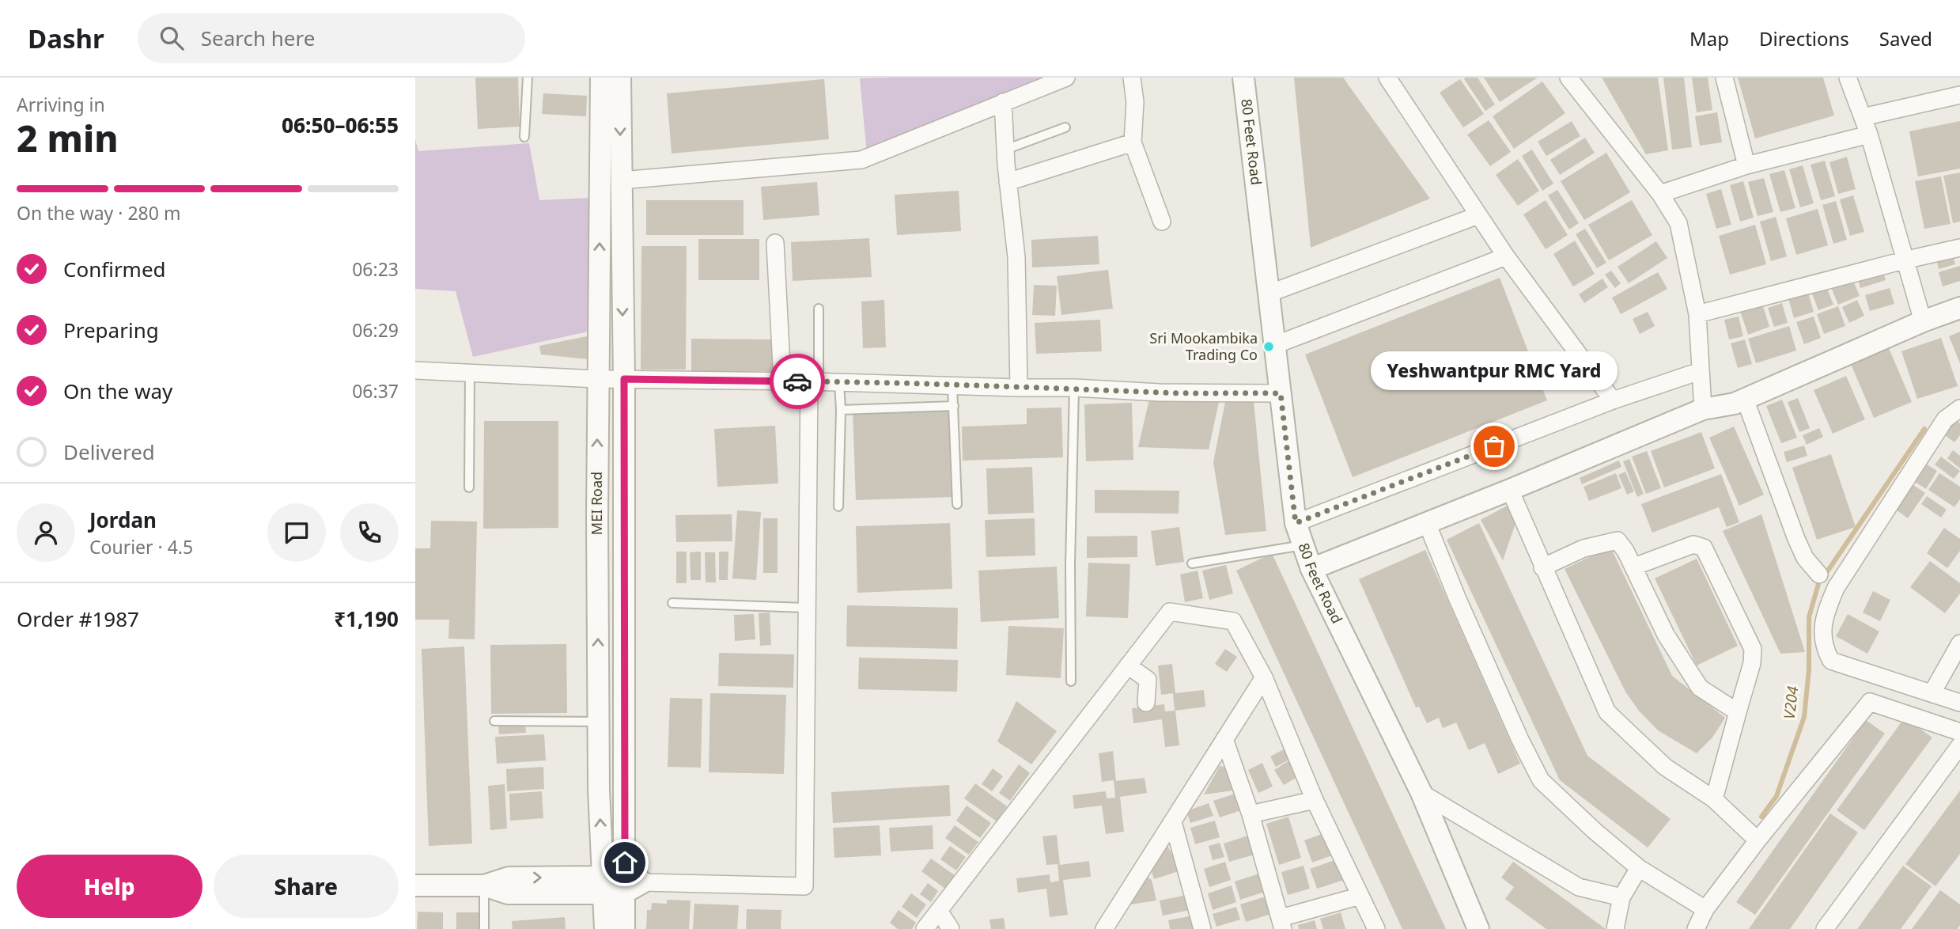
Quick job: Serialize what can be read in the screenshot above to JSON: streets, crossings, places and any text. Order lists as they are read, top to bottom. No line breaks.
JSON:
{"streets":{"street":["80 Feet Road","MEI Road"]},"water":["V204"],"places":["Sri Mookambika Trading Co","Yeshwantpur RMC Yard"],"page":{"header":"Dashr","search":"Search here","nav":["Map","Directions","Saved"],"heading":["2 min","Arriving in","06:50–06:55"],"panel":["Jordan","Courier · 4.5","Order #1987","₹1,190"],"bar":"On the way · 280 m","list":[["Confirmed","06:23"],["Preparing","06:29"],["On the way","06:37"],"Delivered"],"bubble":"Yeshwantpur RMC Yard","buttons":["Help","Share"]}}
